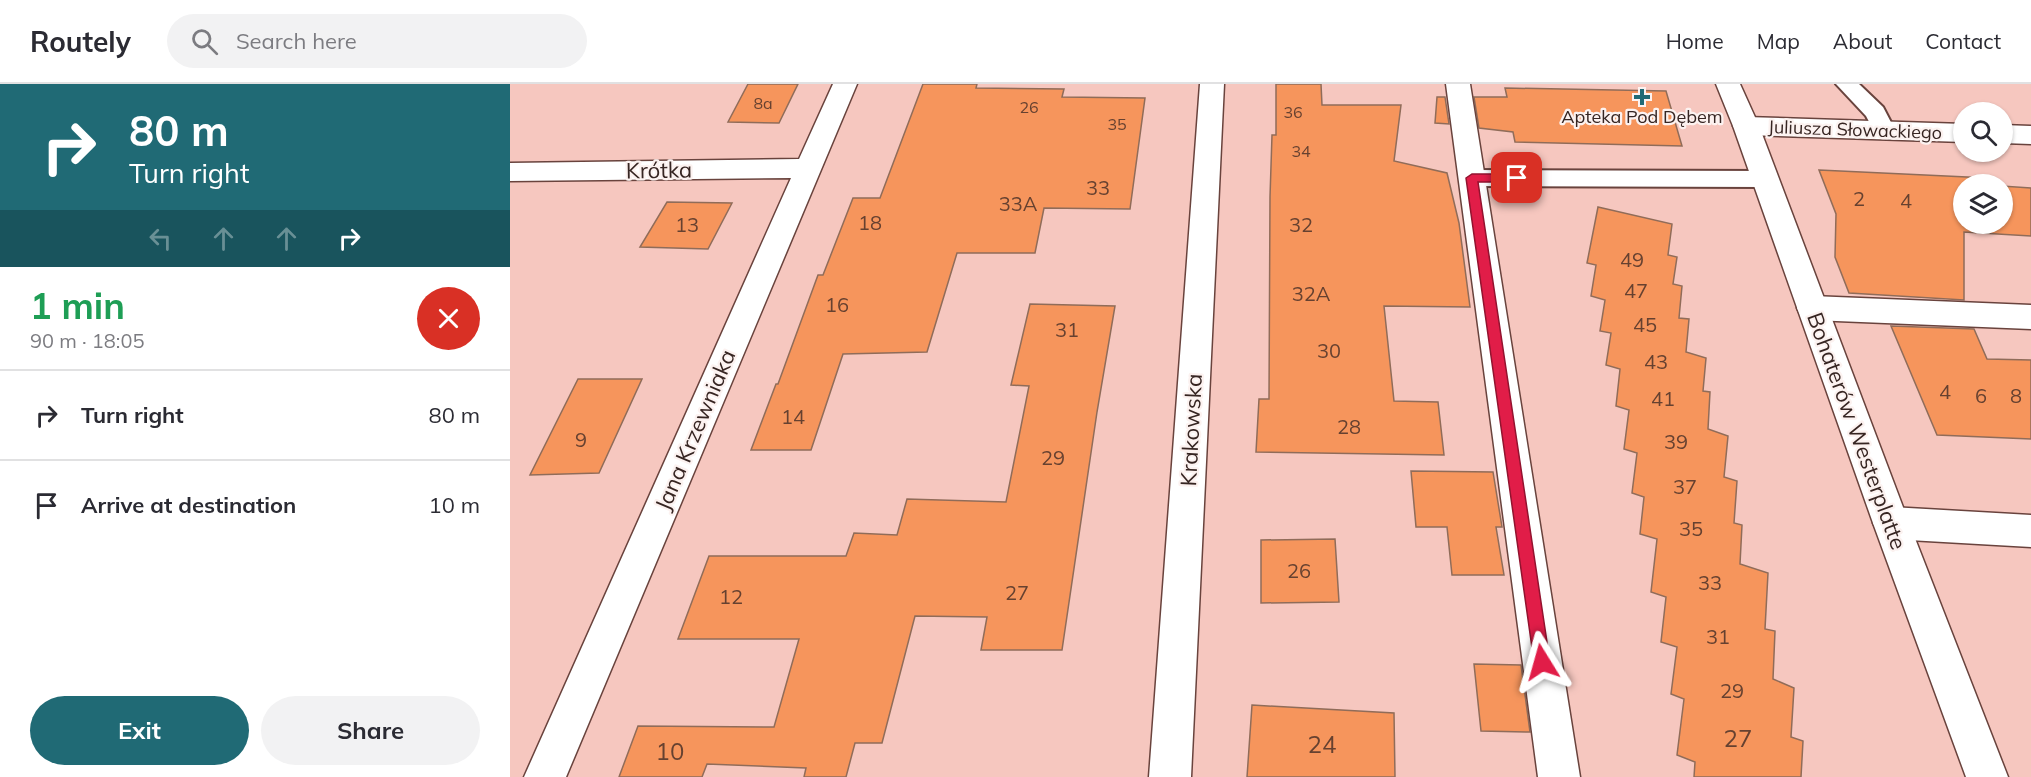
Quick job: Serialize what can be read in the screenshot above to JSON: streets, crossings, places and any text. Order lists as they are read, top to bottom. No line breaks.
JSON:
{"streets":{"street":["Juliusza Słowackiego","Krótka","Jana Krzewniaka","Krakowska","Bohaterów Westerplatte"]},"crossings":[["Juliusza Słowackiego","Bohaterów Westerplatte"],["Krótka","Jana Krzewniaka"]],"places":{"health":["Apteka Pod Dębem"]},"house_numbers":["8a","26","36","35","34","33","2","4","33A","18","13","32","49","47","32A","16","45","31","30","43","4","6","8","41","14","28","9","39","29","37","35","26","33","27","12","31","29","27","24","10"],"page":{"header":"Routely","search":"Search here","nav":["Home","Map","About","Contact"],"turn":["80 m","Turn right"],"heading":["1 min","90 m · 18:05"],"list":[{"name":"Turn right","value":"80 m"},{"name":"Arrive at destination","value":"10 m"}],"buttons":["Exit","Share"]}}
